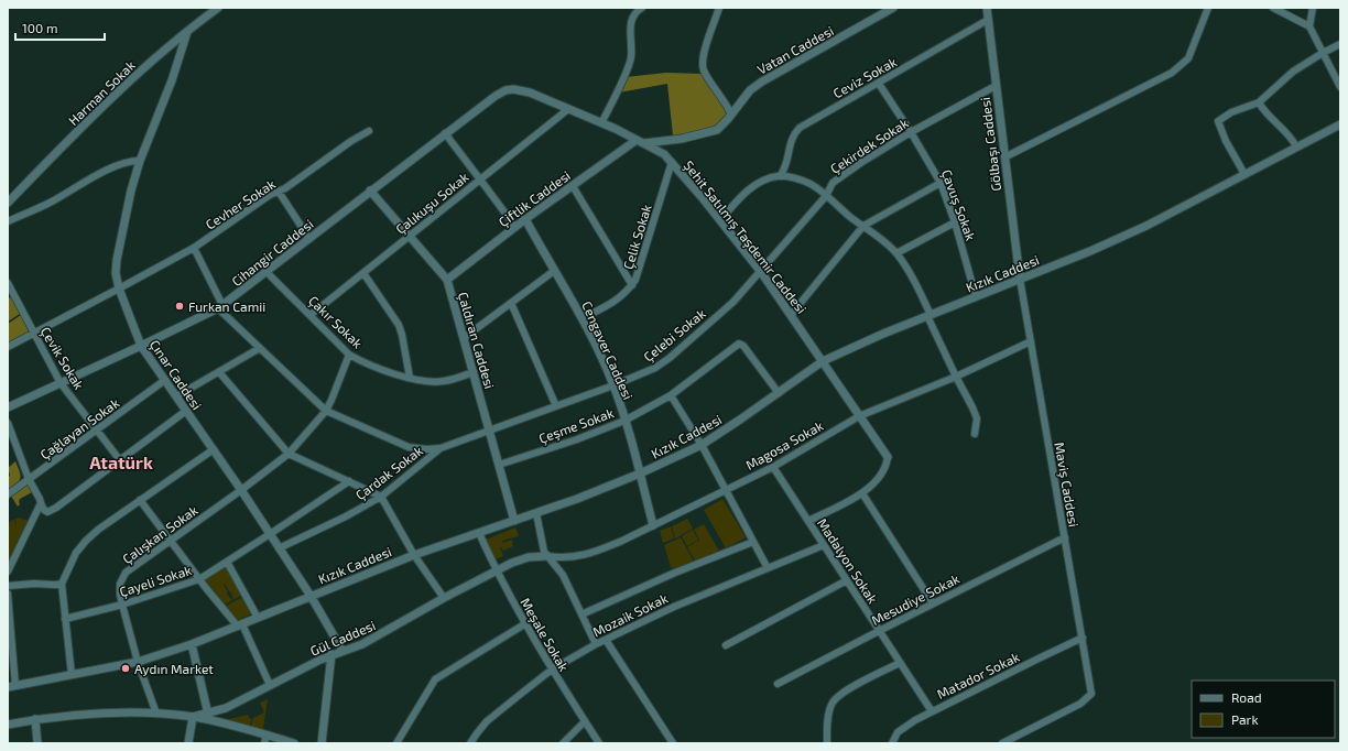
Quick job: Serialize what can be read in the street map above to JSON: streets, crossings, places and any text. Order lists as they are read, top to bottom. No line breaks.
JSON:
{"streets":{"street":["Vatan Caddesi","Ceviz Sokak","Harman Sokak","Gölbaşı Caddesi","Çekirdek Sokak","Çiftlik Caddesi","Çalıkuşu Sokak","Cevher Sokak","Çavuş Sokak","Çelik Sokak","Şehit Satılmış Taşdemir Caddesi","Cihangir Caddesi","Kızık Caddesi","Çakır Sokak","Çelebi Sokak","Çaldıran Caddesi","Cengaver Caddesi","Çevik Sokak","Çınar Caddesi","Çeşme Sokak","Çağlayan Sokak","Magosa Sokak","Çardak Sokak","Maviş Caddesi","Çalışkan Sokak","Madalyon Sokak","Çayeli Sokak","Mesudiye Sokak","Mozaik Sokak","Meşale Sokak","Gül Caddesi","Matador Sokak"]},"crossings":[["Vatan Caddesi","Çiftlik Caddesi"],["Vatan Caddesi","Şehit Satılmış Taşdemir Caddesi"],["Ceviz Sokak","Gölbaşı Caddesi"],["Ceviz Sokak","Çavuş Sokak"],["Harman Sokak","Çınar Caddesi"],["Gölbaşı Caddesi","Çekirdek Sokak"],["Gölbaşı Caddesi","Kızık Caddesi"],["Gölbaşı Caddesi","Maviş Caddesi"],["Çekirdek Sokak","Çavuş Sokak"],["Çekirdek Sokak","Şehit Satılmış Taşdemir Caddesi"],["Çekirdek Sokak","Çelebi Sokak"],["Çiftlik Caddesi","Şehit Satılmış Taşdemir Caddesi"],["Çiftlik Caddesi","Çaldıran Caddesi"],["Çiftlik Caddesi","Cengaver Caddesi"],["Çalıkuşu Sokak","Şehit Satılmış Taşdemir Caddesi"],["Çalıkuşu Sokak","Çakır Sokak"],["Çalıkuşu Sokak","Çaldıran Caddesi"],["Cevher Sokak","Çevik Sokak"],["Cevher Sokak","Çınar Caddesi"],["Çavuş Sokak","Kızık Caddesi"],["Çelik Sokak","Şehit Satılmış Taşdemir Caddesi"],["Çelik Sokak","Cengaver Caddesi"],["Şehit Satılmış Taşdemir Caddesi","Cihangir Caddesi"],["Şehit Satılmış Taşdemir Caddesi","Kızık Caddesi"],["Şehit Satılmış Taşdemir Caddesi","Çelebi Sokak"],["Şehit Satılmış Taşdemir Caddesi","Magosa Sokak"],["Cihangir Caddesi","Çakır Sokak"],["Cihangir Caddesi","Çaldıran Caddesi"],["Cihangir Caddesi","Çevik Sokak"],["Cihangir Caddesi","Çınar Caddesi"],["Kızık Caddesi","Çaldıran Caddesi"],["Kızık Caddesi","Cengaver Caddesi"],["Kızık Caddesi","Çınar Caddesi"],["Kızık Caddesi","Çeşme Sokak"],["Kızık Caddesi","Maviş Caddesi"],["Kızık Caddesi","Çalışkan Sokak"],["Kızık Caddesi","Meşale Sokak"],["Çakır Sokak","Çaldıran Caddesi"],["Çakır Sokak","Çalışkan Sokak"],["Çelebi Sokak","Çaldıran Caddesi"],["Çelebi Sokak","Cengaver Caddesi"],["Çelebi Sokak","Çardak Sokak"],["Çaldıran Caddesi","Çeşme Sokak"],["Çaldıran Caddesi","Çardak Sokak"],["Cengaver Caddesi","Çeşme Sokak"],["Cengaver Caddesi","Magosa Sokak"],["Çevik Sokak","Çağlayan Sokak"],["Çınar Caddesi","Çağlayan Sokak"],["Çınar Caddesi","Çardak Sokak"],["Çınar Caddesi","Çalışkan Sokak"],["Çınar Caddesi","Çayeli Sokak"],["Çınar Caddesi","Gül Caddesi"],["Magosa Sokak","Maviş Caddesi"],["Magosa Sokak","Madalyon Sokak"],["Magosa Sokak","Gül Caddesi"],["Maviş Caddesi","Mesudiye Sokak"],["Maviş Caddesi","Matador Sokak"],["Çalışkan Sokak","Çayeli Sokak"],["Madalyon Sokak","Mesudiye Sokak"],["Madalyon Sokak","Mozaik Sokak"],["Madalyon Sokak","Matador Sokak"],["Mozaik Sokak","Meşale Sokak"],["Meşale Sokak","Gül Caddesi"]],"districts":["Atatürk"],"places":["Furkan Camii","Aydın Market"],"legend":["Road","Park"],"scale_bar":"100 m"}
